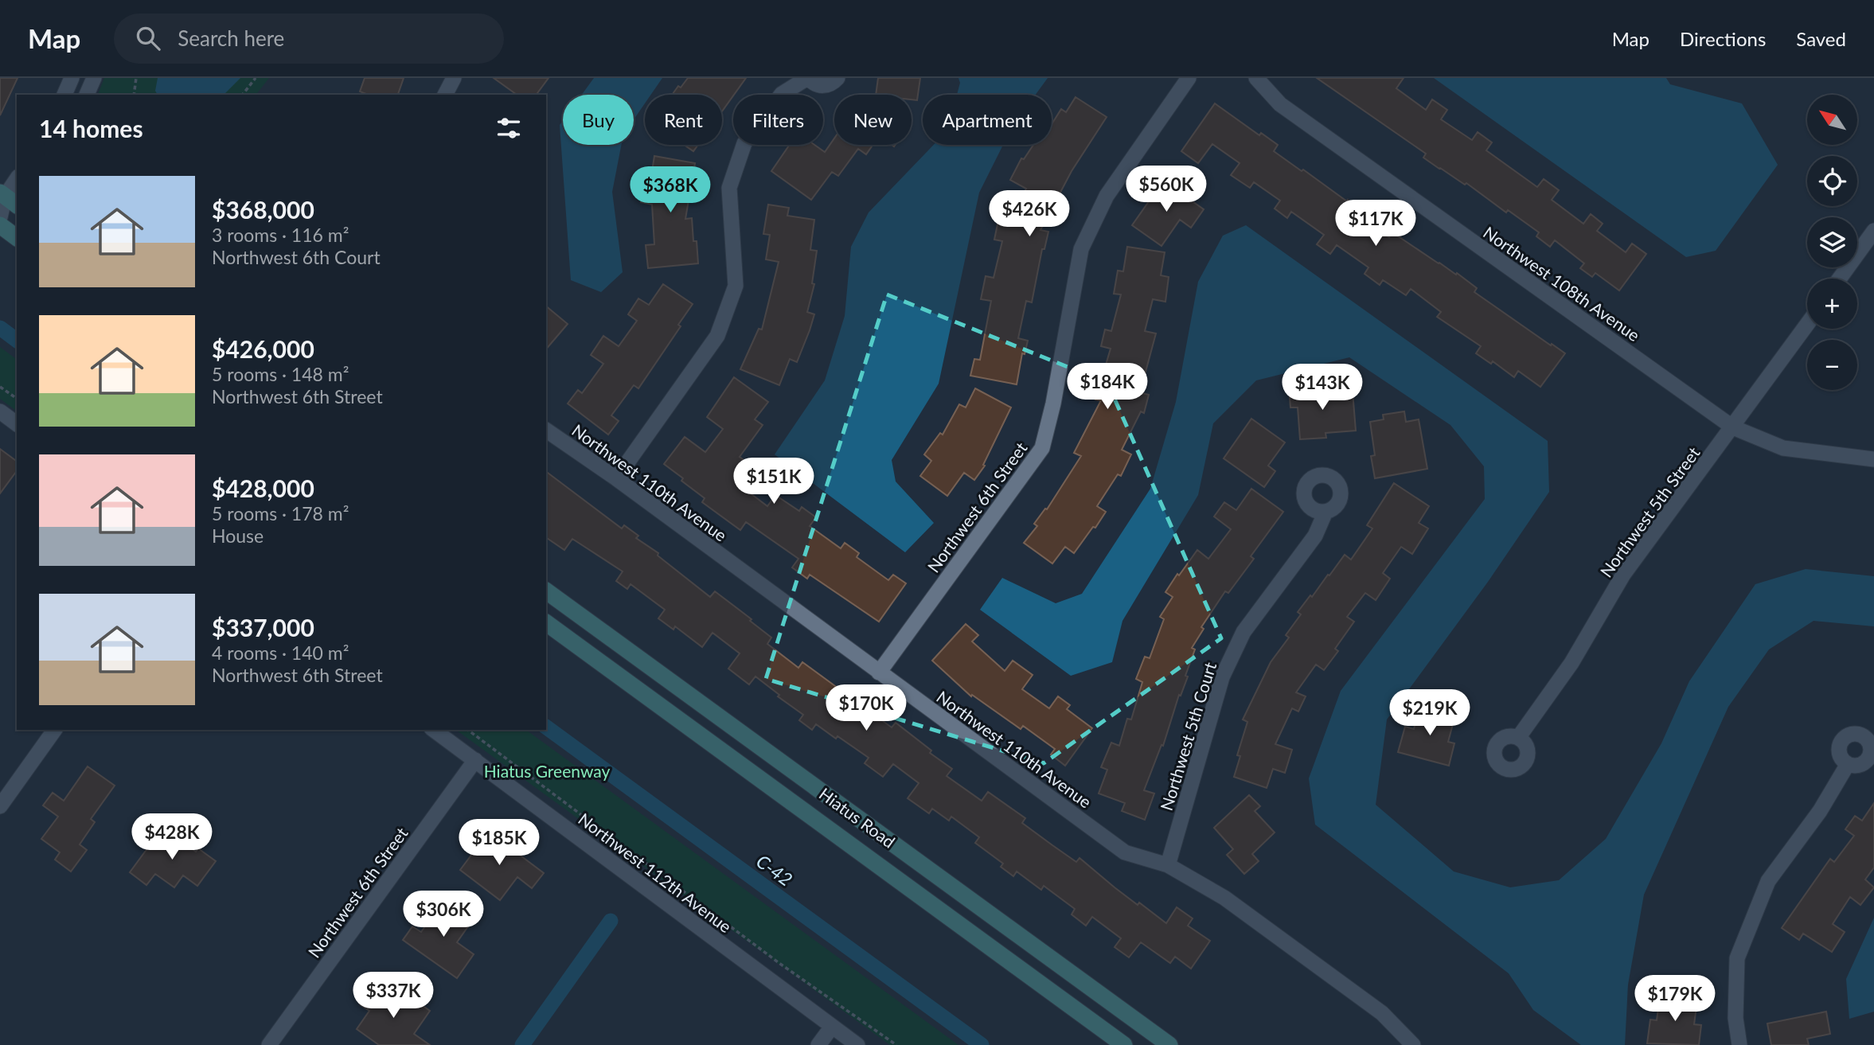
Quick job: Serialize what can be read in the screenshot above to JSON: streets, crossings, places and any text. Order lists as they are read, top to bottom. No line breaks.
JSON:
{"streets":{"main road":["Hiatus Road"],"street":["Northwest 108th Avenue","Northwest 110th Avenue","Northwest 6th Street","Northwest 5th Street","Northwest 5th Court","Northwest 112th Avenue"]},"crossings":[["Northwest 108th Avenue","Northwest 5th Street"],["Northwest 110th Avenue","Northwest 6th Street"],["Northwest 110th Avenue","Northwest 5th Court"],["Northwest 6th Street","Northwest 112th Avenue"]],"water":["C-42"],"parks":["Hiatus Greenway"],"north":"top left","page":{"header":"Map","search":"Search here","nav":["Map","Directions","Saved"],"map_buttons":["+","−"],"chip":["Buy","Rent","Filters","New","Apartment"],"heading":"14 homes","list":[{"name":"$368,000","note":"3 rooms · 116 m² · Northwest 6th Court"},{"name":"$426,000","note":"5 rooms · 148 m² · Northwest 6th Street"},{"name":"$428,000","note":"5 rooms · 178 m² · House"},{"name":"$337,000","note":"4 rooms · 140 m² · Northwest 6th Street"}],"price":["$560K","$368K","$426K","$117K","$184K","$143K","$151K","$170K","$219K","$428K","$185K","$306K","$337K","$179K"]}}
